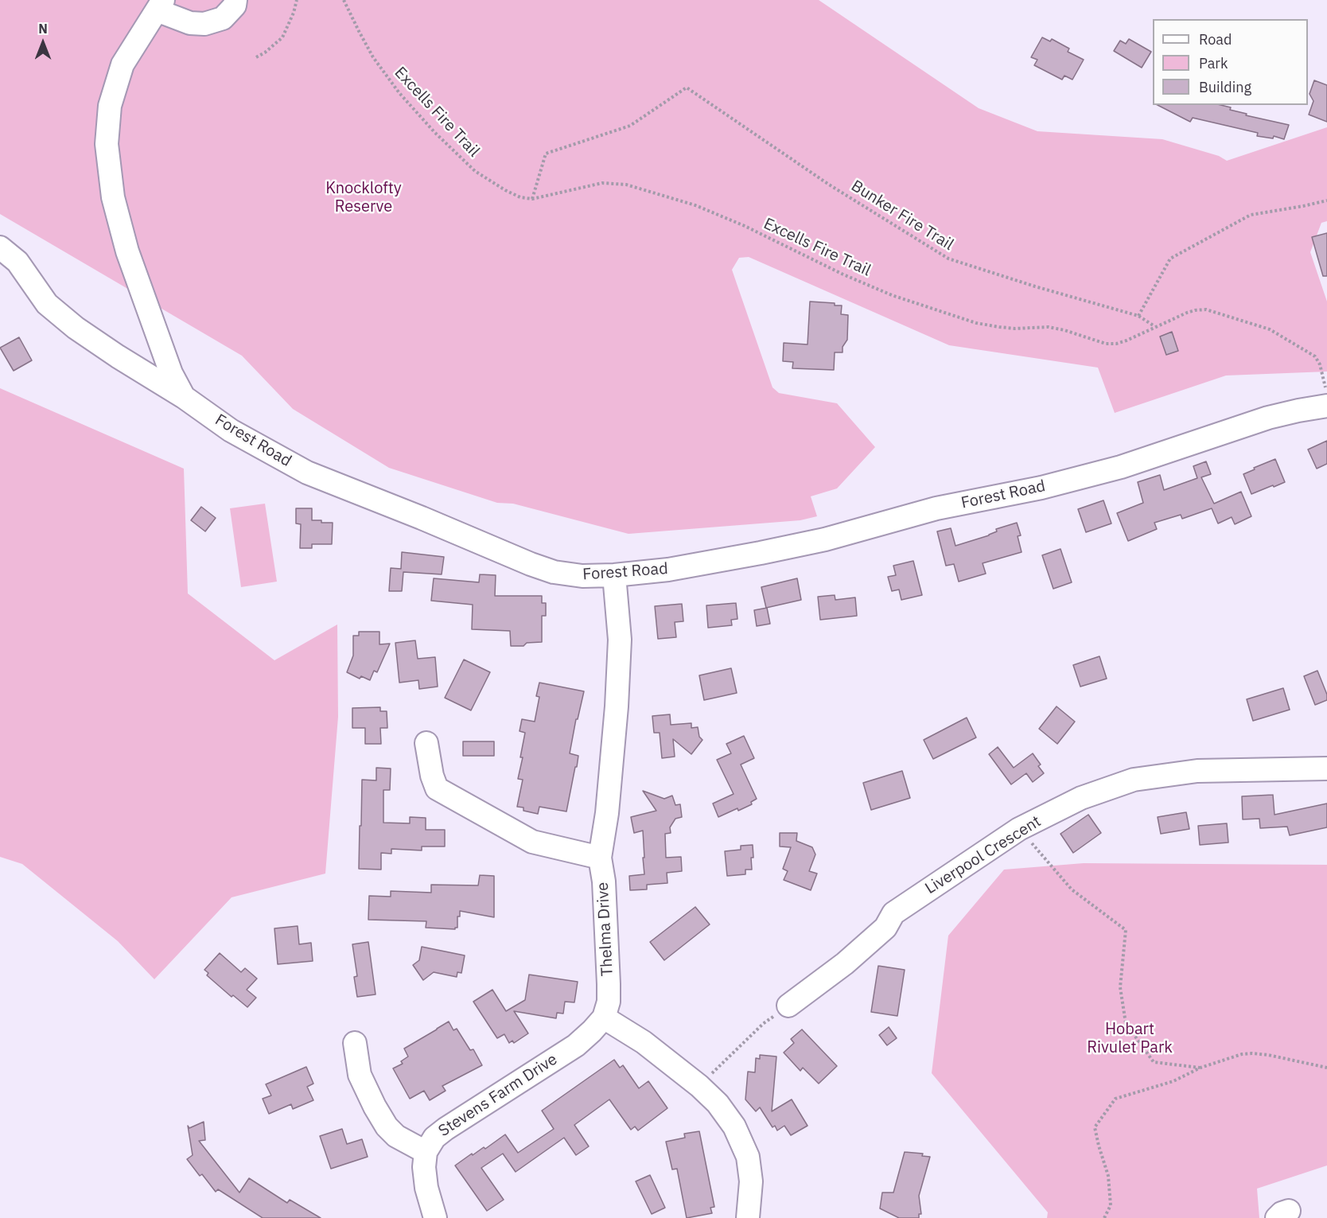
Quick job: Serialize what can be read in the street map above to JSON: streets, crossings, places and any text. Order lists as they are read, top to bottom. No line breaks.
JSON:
{"streets":{"street":["Forest Road","Liverpool Crescent","Thelma Drive","Stevens Farm Drive"],"path":["Excells Fire Trail","Bunker Fire Trail"]},"crossings":[["Excells Fire Trail","Bunker Fire Trail"],["Excells Fire Trail","Forest Road"],["Forest Road","Thelma Drive"],["Thelma Drive","Stevens Farm Drive"]],"parks":["Knocklofty Reserve","Hobart Rivulet Park"],"legend":["Road","Park","Building"],"north":"top"}
